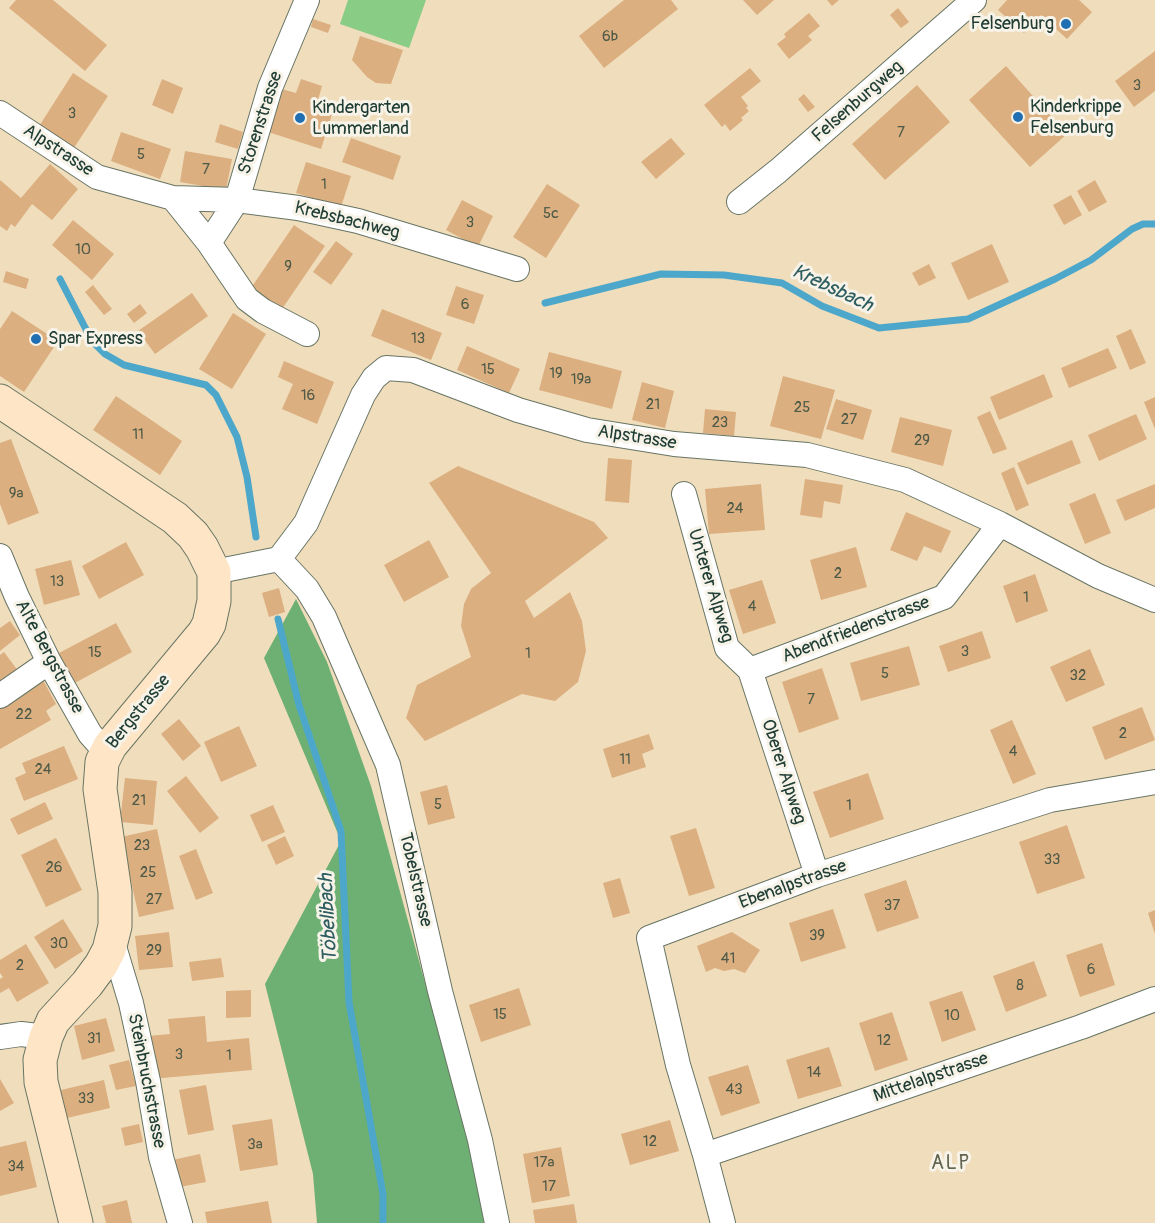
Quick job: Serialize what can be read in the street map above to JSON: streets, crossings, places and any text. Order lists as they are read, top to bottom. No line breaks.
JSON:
{"streets":{"main road":["Bergstrasse"],"street":["Felsenburgweg","Storenstrasse","Alpstrasse","Krebsbachweg","Unterer Alpweg","Abendfriedenstrasse","Alte Bergstrasse","Oberer Alpweg","Tobelstrasse","Ebenalpstrasse","Mittelalpstrasse","Steinbruchstrasse"]},"crossings":[["Storenstrasse","Krebsbachweg"],["Alpstrasse","Krebsbachweg"],["Alpstrasse","Abendfriedenstrasse"],["Alpstrasse","Tobelstrasse"],["Unterer Alpweg","Abendfriedenstrasse"],["Unterer Alpweg","Oberer Alpweg"],["Abendfriedenstrasse","Oberer Alpweg"],["Alte Bergstrasse","Bergstrasse"],["Bergstrasse","Steinbruchstrasse"],["Oberer Alpweg","Ebenalpstrasse"],["Ebenalpstrasse","Mittelalpstrasse"]],"districts":["ALP"],"water":["Krebsbach","Töbelibach"],"places":["Felsenburg","Kinderkrippe Felsenburg","Kindergarten Lummerland","Spar Express"],"house_numbers":["6b","3","3","7","5","7","1","5c","3","10","9","6","13","15","19","19a","16","21","25","27","23","11","29","9a","24","2","13","1","4","3","15","1","5","32","7","22","2","4","11","24","21","5","1","23","33","26","25","27","37","39","30","29","41","2","6","8","15","10","31","12","3","1","14","43","33","12","3a","17a","34","17"]}
